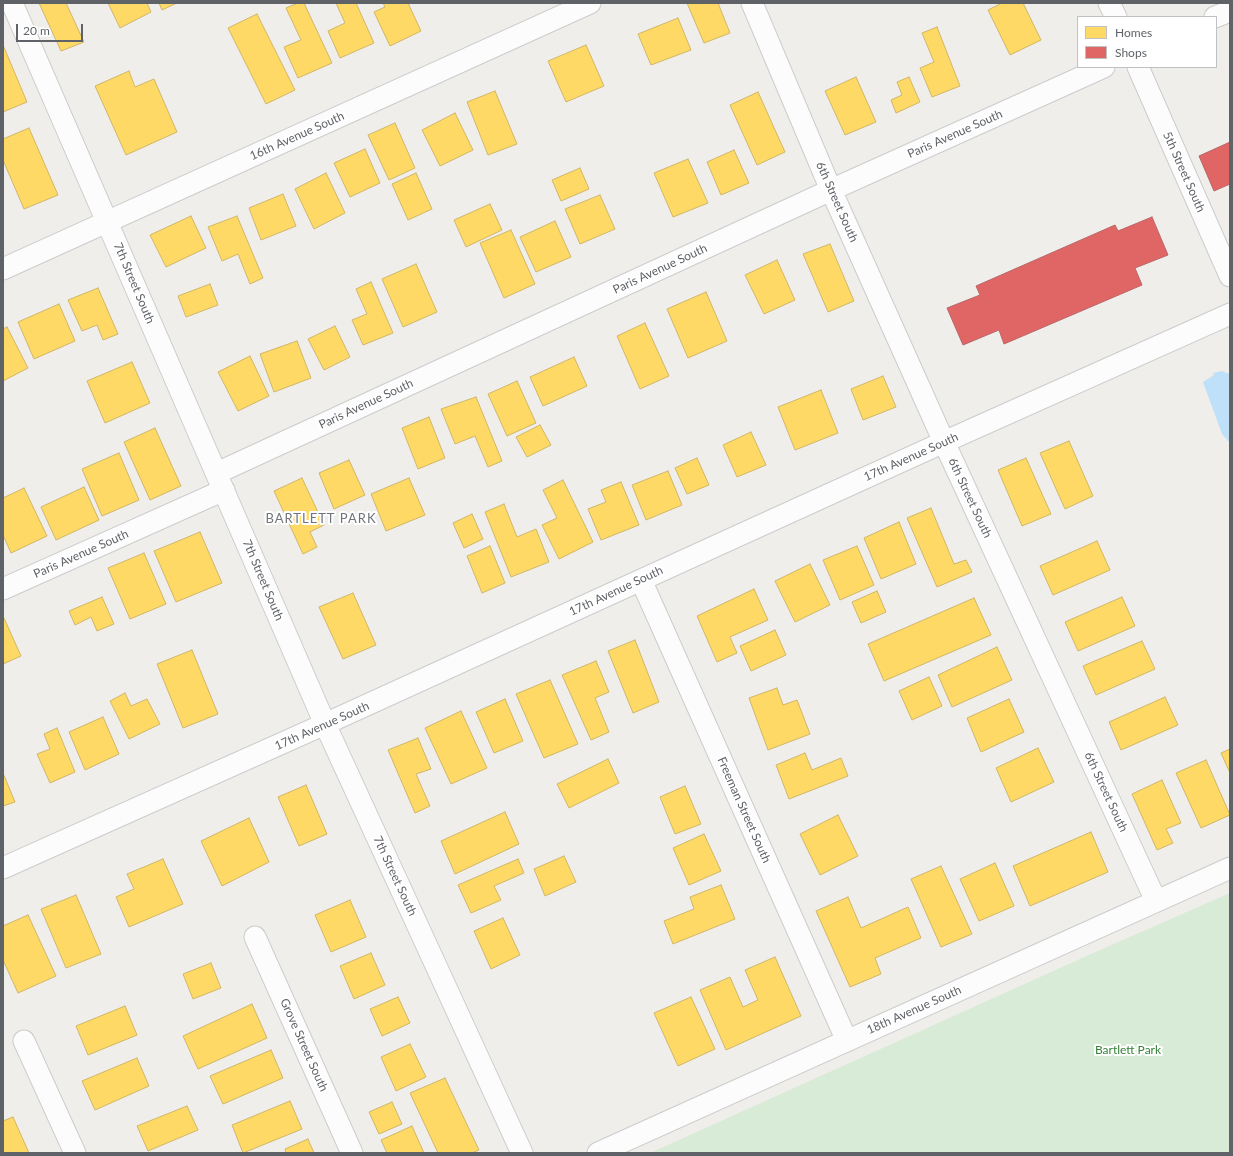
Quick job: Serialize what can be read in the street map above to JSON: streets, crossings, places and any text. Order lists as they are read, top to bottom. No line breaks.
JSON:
{"streets":{"street":["Paris Avenue South","16th Avenue South","5th Street South","6th Street South","7th Street South","17th Avenue South","Freeman Street South","18th Avenue South","Grove Street South"]},"crossings":[["Paris Avenue South","6th Street South"],["Paris Avenue South","7th Street South"],["16th Avenue South","7th Street South"],["6th Street South","17th Avenue South"],["6th Street South","18th Avenue South"],["7th Street South","17th Avenue South"],["17th Avenue South","Freeman Street South"],["Freeman Street South","18th Avenue South"]],"districts":["BARTLETT PARK"],"parks":["Bartlett Park"],"legend":["Homes","Shops"],"scale_bar":"20 m"}
